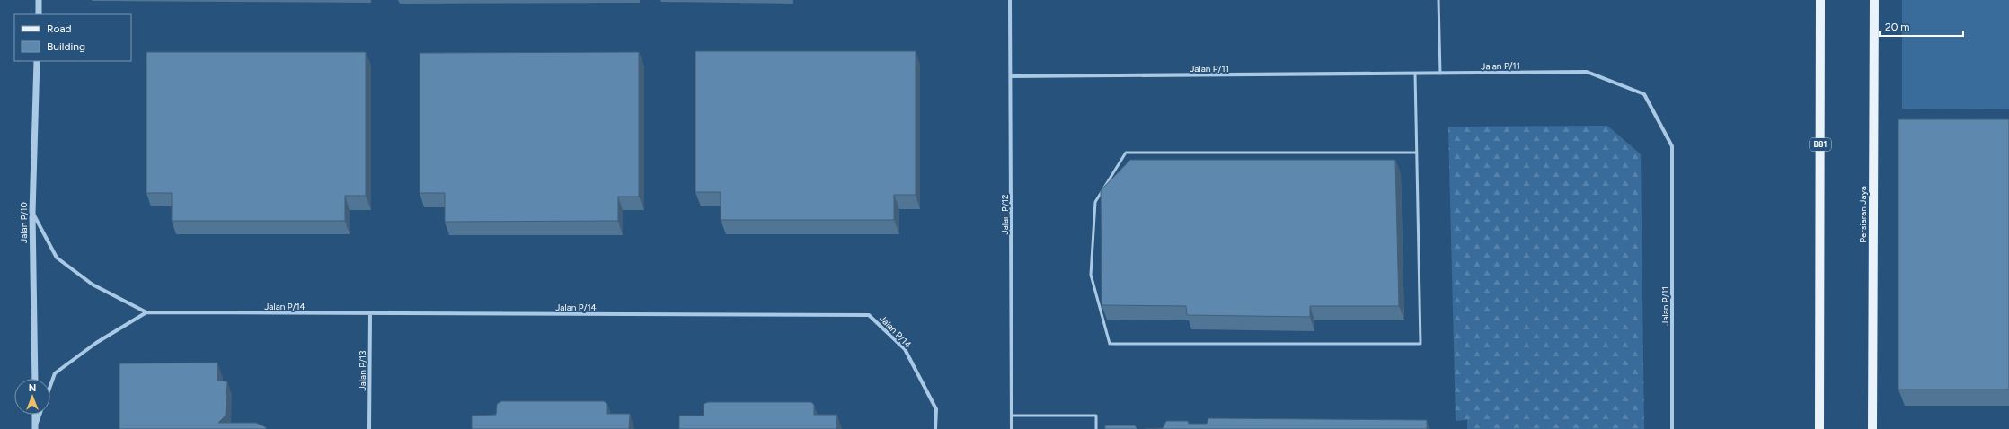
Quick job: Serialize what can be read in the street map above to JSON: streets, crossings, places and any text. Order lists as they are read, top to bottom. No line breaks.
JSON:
{"streets":{"main road":["B81","Persiaran Jaya"],"street":["Jalan P/11","Jalan P/12","Jalan P/10","Jalan P/14","Jalan P/13"]},"crossings":[["Jalan P/11","Jalan P/12"],["Jalan P/10","Jalan P/14"],["Jalan P/14","Jalan P/13"]],"legend":["Road","Building"],"scale_bar":"20 m","north":"top"}
